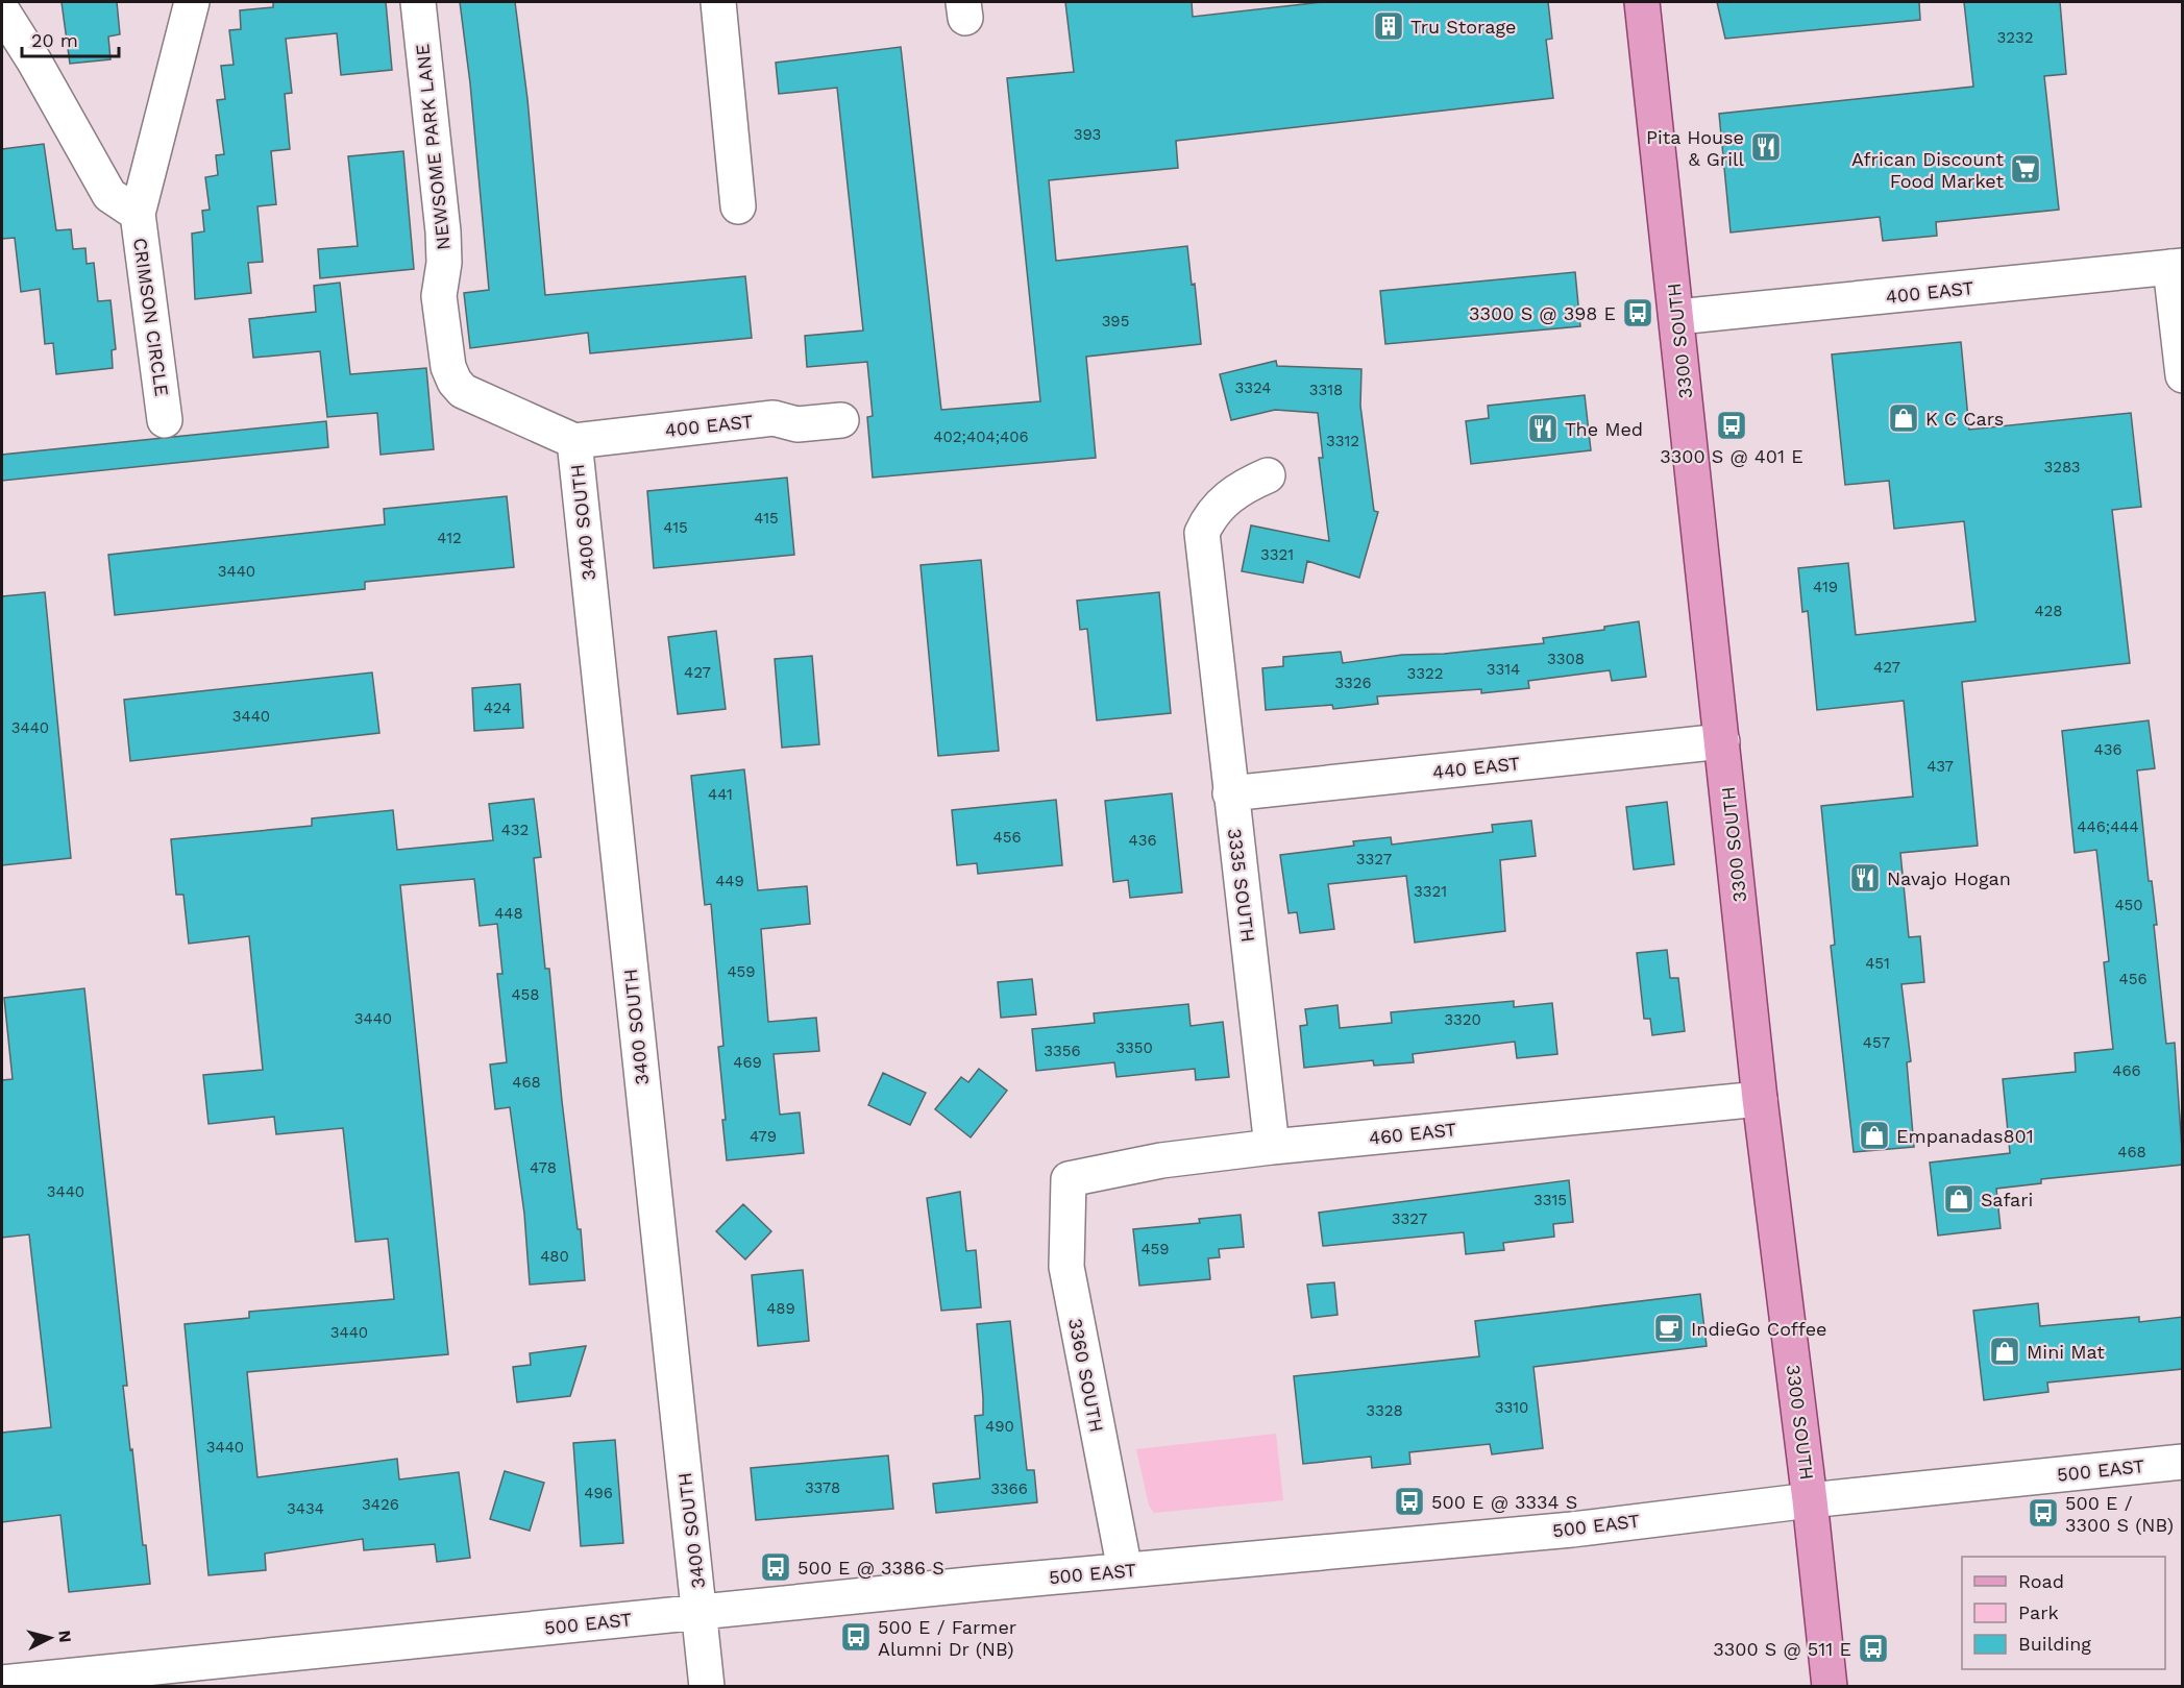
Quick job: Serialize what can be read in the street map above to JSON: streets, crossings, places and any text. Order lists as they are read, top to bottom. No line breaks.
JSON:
{"streets":{"main road":["3300 SOUTH"],"street":["NEWSOME PARK LANE","400 EAST","CRIMSON CIRCLE","3400 SOUTH","440 EAST","3335 SOUTH","460 EAST","3360 SOUTH","500 EAST"]},"crossings":[["NEWSOME PARK LANE","400 EAST"],["NEWSOME PARK LANE","3400 SOUTH"],["400 EAST","3300 SOUTH"],["400 EAST","3400 SOUTH"],["3300 SOUTH","440 EAST"],["3300 SOUTH","460 EAST"],["3300 SOUTH","500 EAST"],["3400 SOUTH","500 EAST"],["440 EAST","3335 SOUTH"],["3335 SOUTH","460 EAST"],["460 EAST","3360 SOUTH"],["3360 SOUTH","500 EAST"]],"places":{"building":["Tru Storage"],"restaurant":["Pita House & Grill","The Med","Navajo Hogan"],"supermarket":["African Discount Food Market"],"bus stop":["3300 S @ 398 E","3300 S @ 401 E","500 E @ 3334 S","500 E / 3300 S (NB)","500 E @ 3386 S","500 E / Farmer Alumni Dr (NB)","3300 S @ 511 E"],"shop":["K C Cars","Empanadas801","Safari","Mini Mat"],"cafe":["IndieGo Coffee"]},"house_numbers":["3232","393","395","3324","3318","402;404;406","3312","3283","415","415","412","3321","3440","419","428","3308","427","3314","427","3322","3326","424","3440","3440","436","437","441","446;444","432","456","436","3327","449","3321","450","448","451","459","456","458","3440","3320","457","3350","3356","469","466","468","479","468","478","3440","3315","3327","459","480","489","3440","3310","3328","490","3440","3378","3366","496","3426","3434"],"legend":["Road","Park","Building"],"scale_bar":"20 m","north":"right"}
